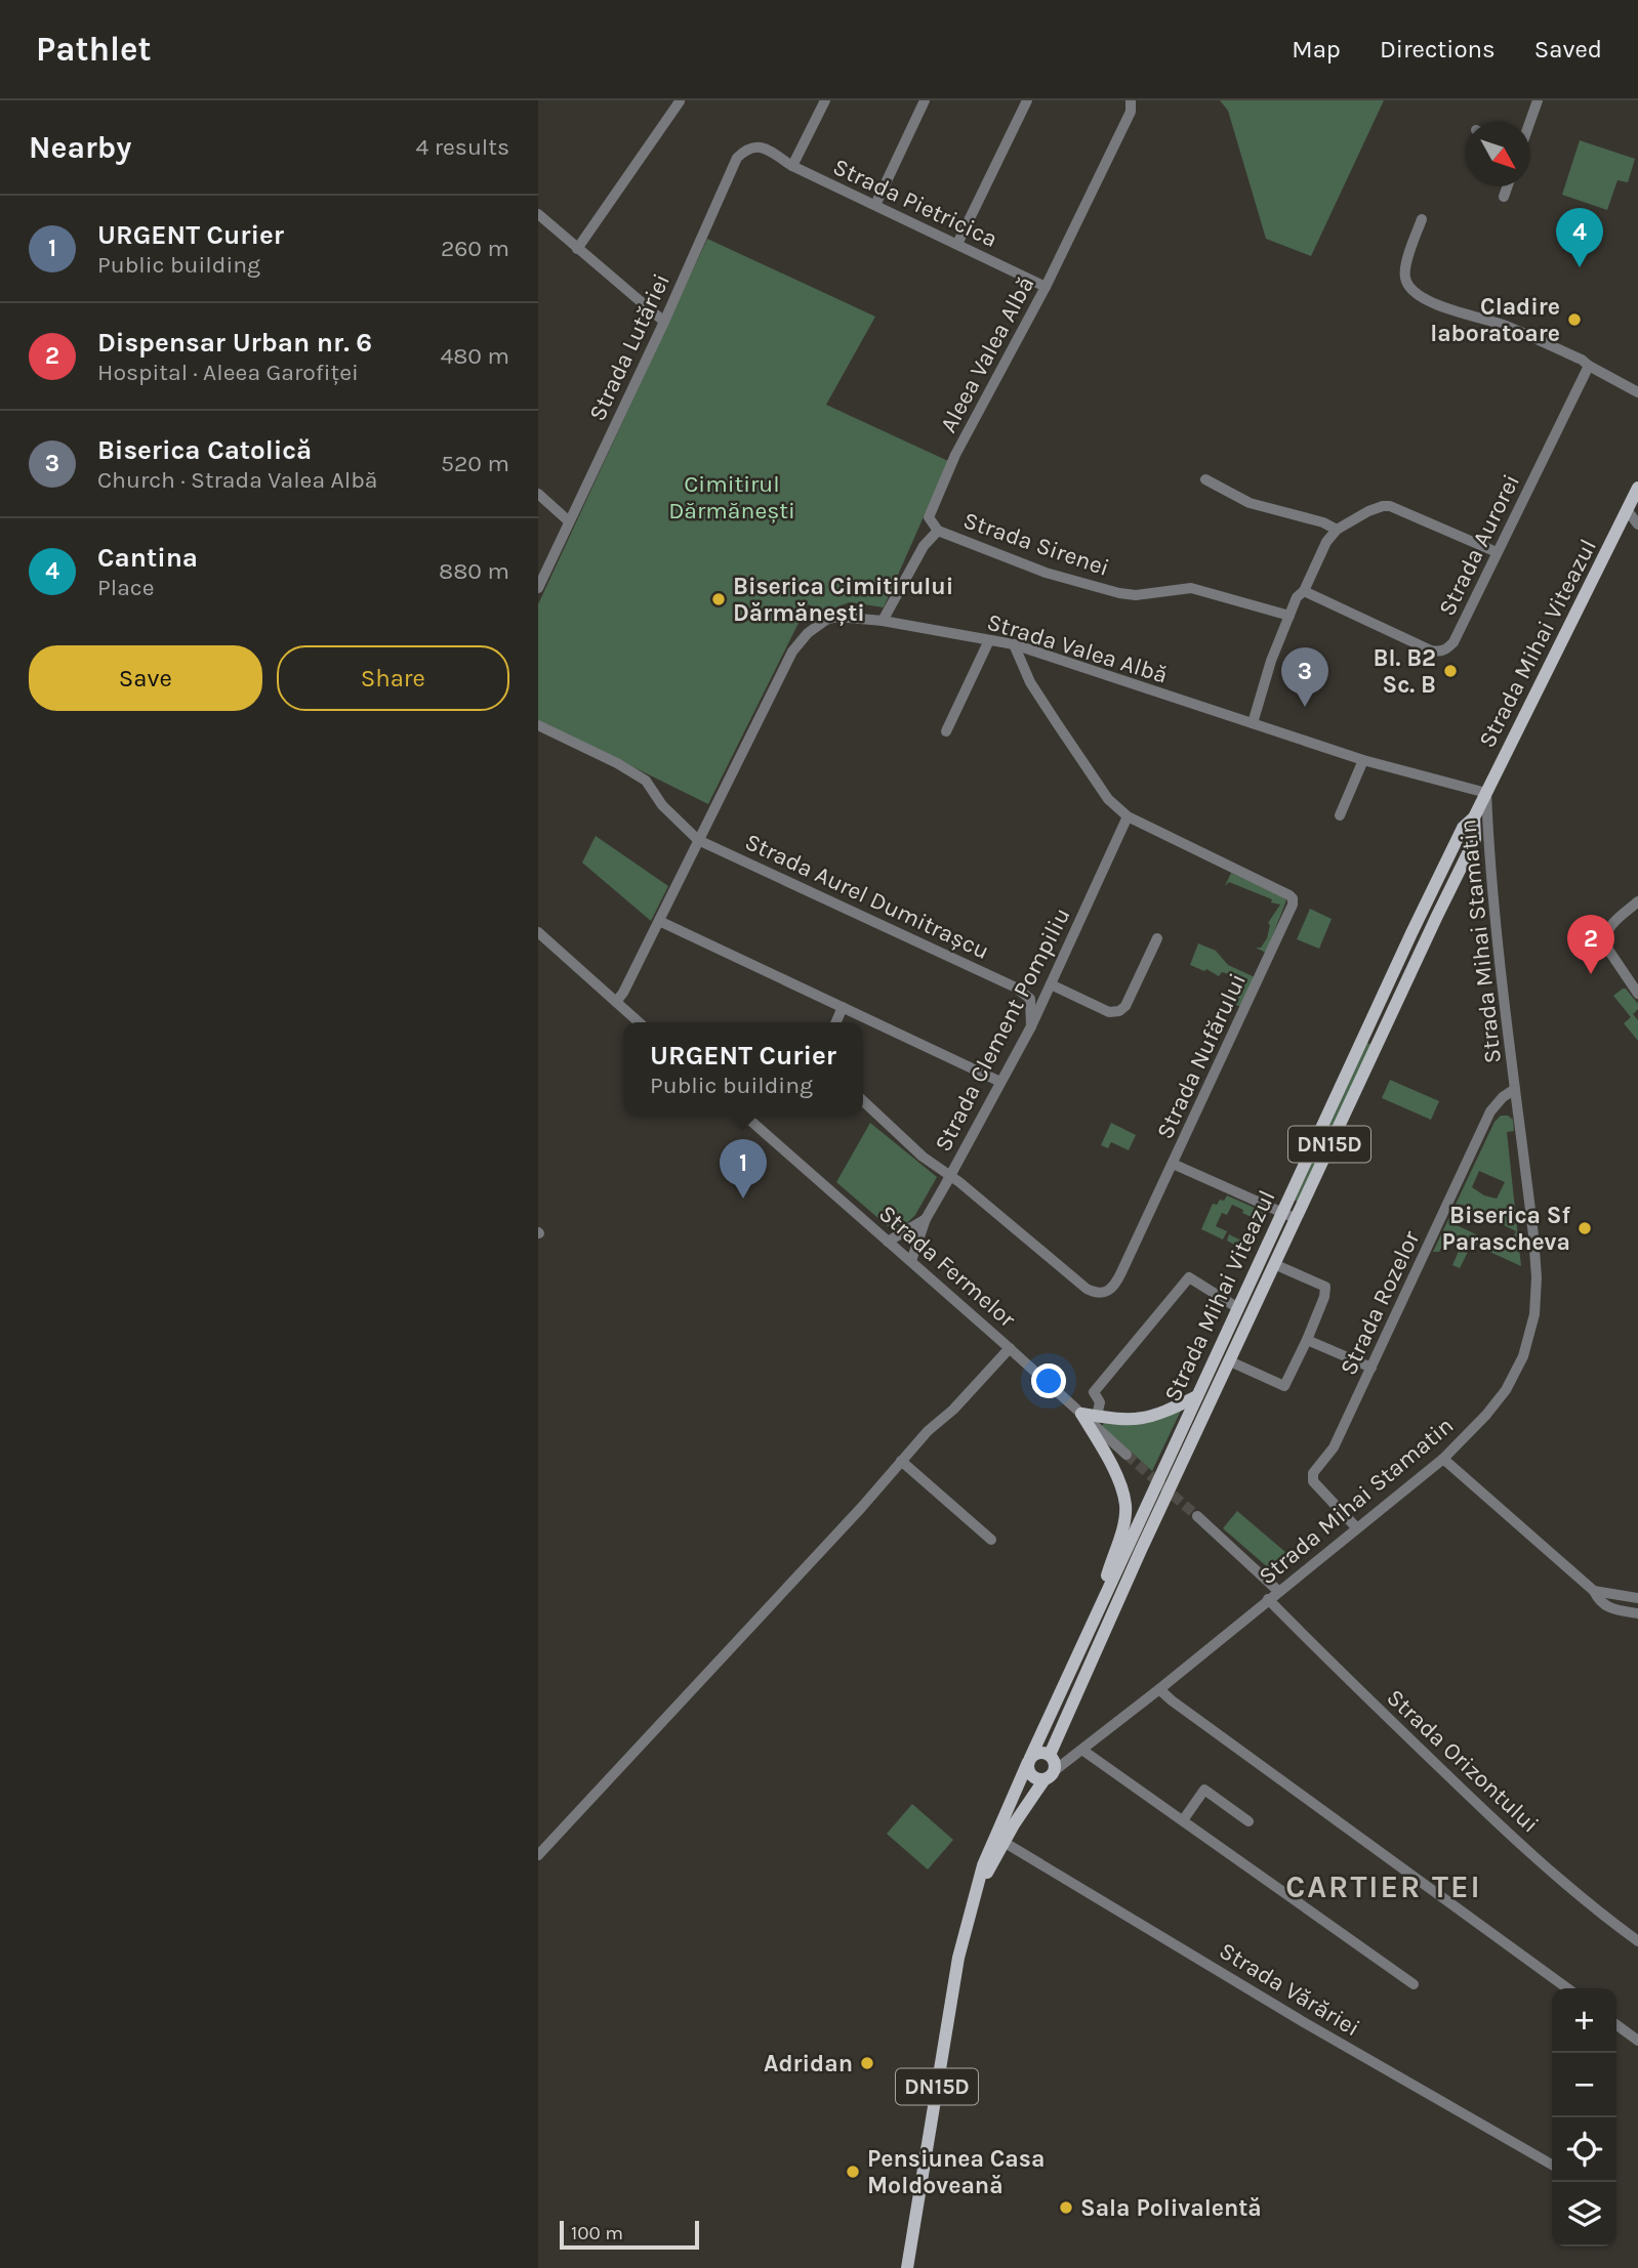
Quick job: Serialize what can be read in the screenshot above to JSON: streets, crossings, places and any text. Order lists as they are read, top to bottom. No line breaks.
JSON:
{"streets":{"main road":["Strada Mihai Viteazul","DN15D"],"street":["Strada Pietricica","Strada Lutăriei","Aleea Valea Albă","Strada Sirenei","Strada Aurorei","Strada Valea Albă","Strada Aurel Dumitrașcu","Strada Mihai Stamatin","Strada Clement Pompiliu","Strada Nufărului","Strada Fermelor","Strada Rozelor","Strada Orizontului","Strada Vărăriei"]},"crossings":[["Strada Pietricica","Strada Lutăriei"],["Strada Pietricica","Aleea Valea Albă"],["Aleea Valea Albă","Strada Sirenei"],["Strada Mihai Viteazul","Strada Valea Albă"],["Strada Mihai Viteazul","Strada Mihai Stamatin"],["Strada Mihai Viteazul","Strada Vărăriei"],["Strada Valea Albă","Strada Aurel Dumitrașcu"],["Strada Valea Albă","Strada Mihai Stamatin"],["Strada Valea Albă","Strada Nufărului"],["Strada Aurel Dumitrașcu","Strada Clement Pompiliu"],["Strada Mihai Stamatin","Strada Rozelor"],["Strada Mihai Stamatin","Strada Orizontului"],["Strada Clement Pompiliu","Strada Nufărului"],["Strada Clement Pompiliu","Strada Fermelor"]],"districts":["CARTIER TEI"],"parks":["Cimitirul Dărmănești"],"places":["Cladire laboratoare","Biserica Cimitirului Dărmănești","Bl. B2 Sc. B","Biserica Sf Parascheva","Adridan","Pensiunea Casa Moldoveană","Sala Polivalentă"],"scale_bar":"100 m","north":"bottom right","page":{"header":"Pathlet","nav":["Map","Directions","Saved"],"heading":["Nearby","4 results"],"list":[{"mark":"1","name":"URGENT Curier","note":"Public building","value":"260 m"},{"mark":"2","name":"Dispensar Urban nr. 6","note":"Hospital · Aleea Garofiței","value":"480 m"},{"mark":"3","name":"Biserica Catolică","note":"Church · Strada Valea Albă","value":"520 m"},{"mark":"4","name":"Cantina","note":"Place","value":"880 m"}],"pins":["4","3","2","1"],"buttons":["Save","Share"],"popup":["URGENT Curier","Public building"],"map_buttons":["+","−"],"scale":"100 m"}}
